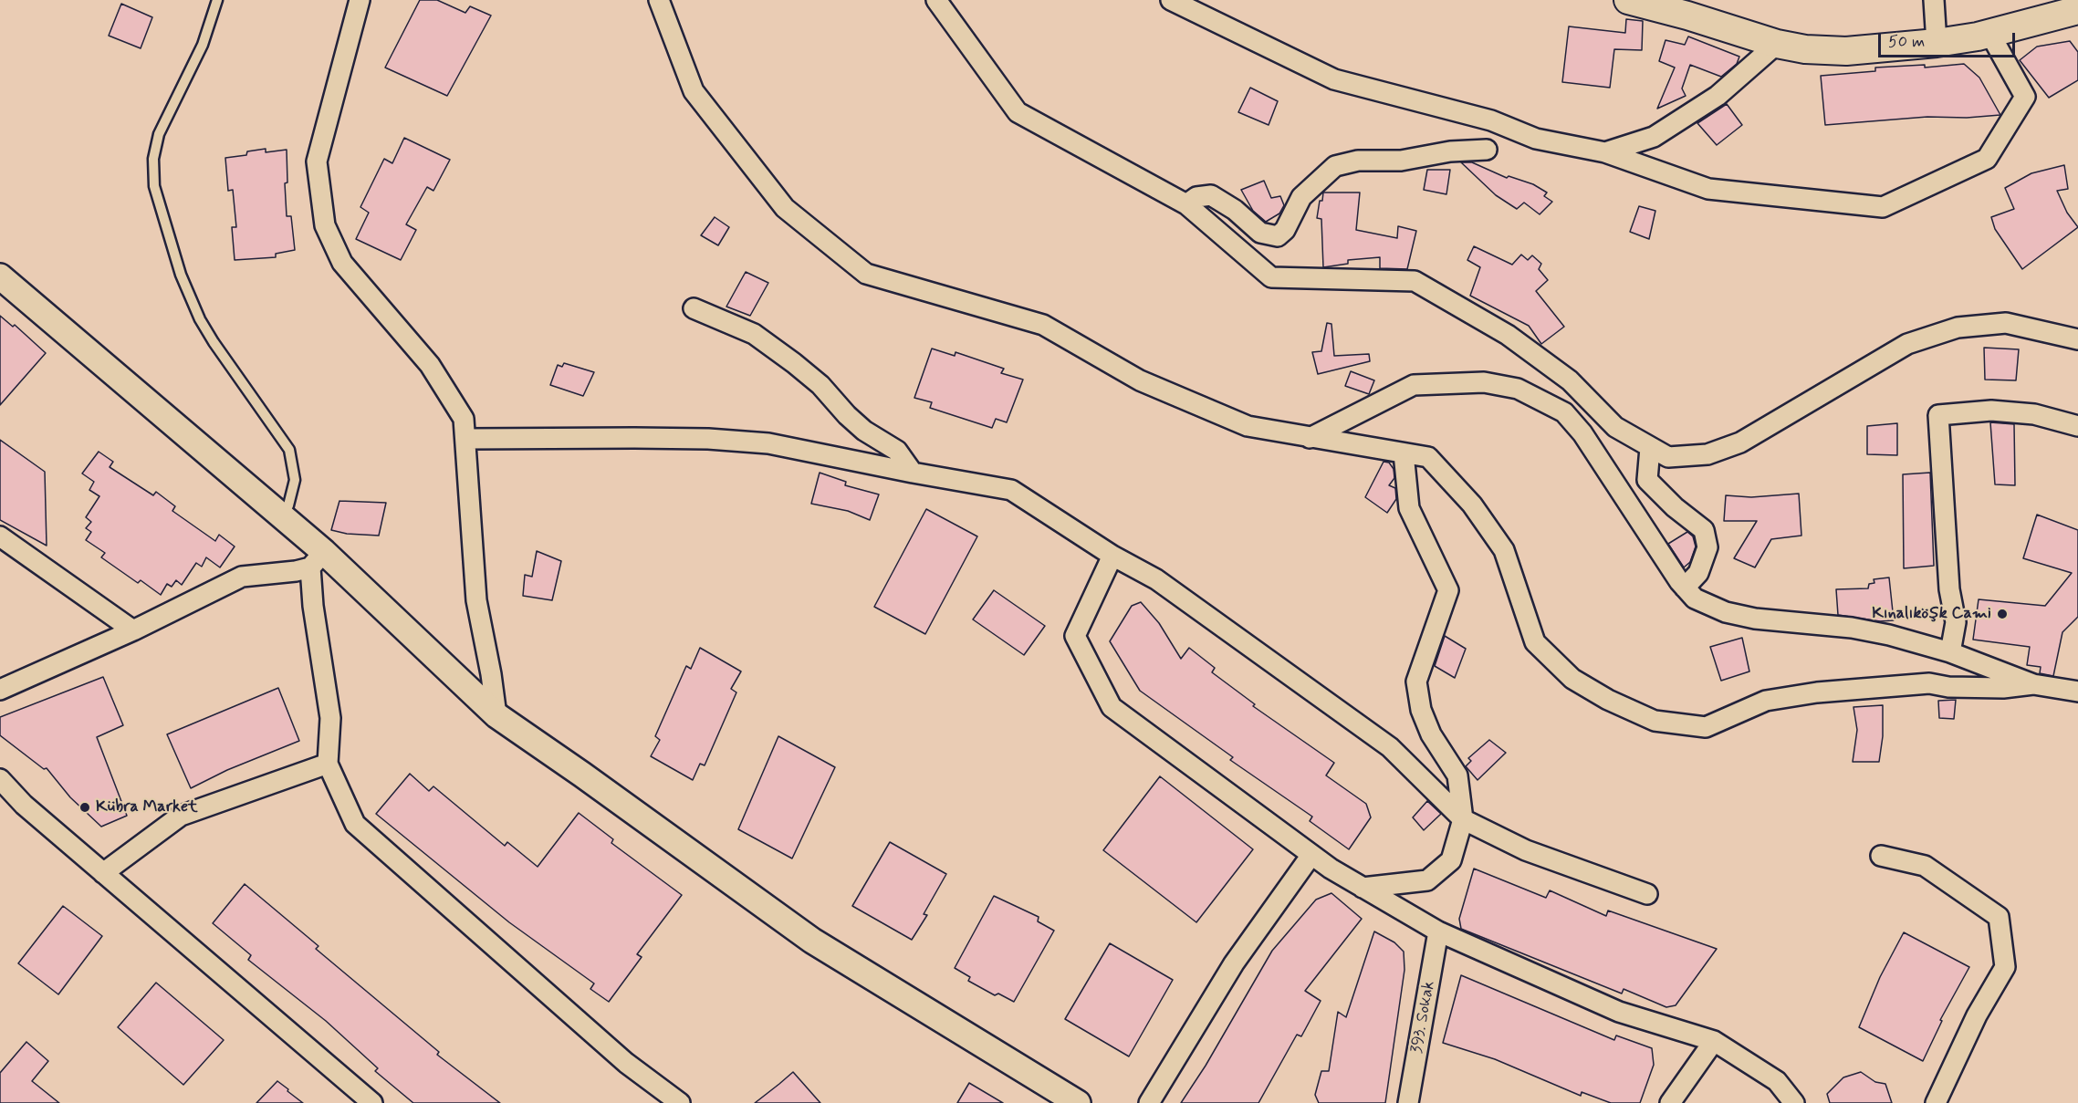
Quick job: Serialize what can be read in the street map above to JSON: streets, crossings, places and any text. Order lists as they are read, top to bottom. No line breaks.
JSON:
{"streets":{"street":["393. Sokak"]},"places":["Kınalıköşk Cami","Kübra Market"],"scale_bar":"50 m"}
